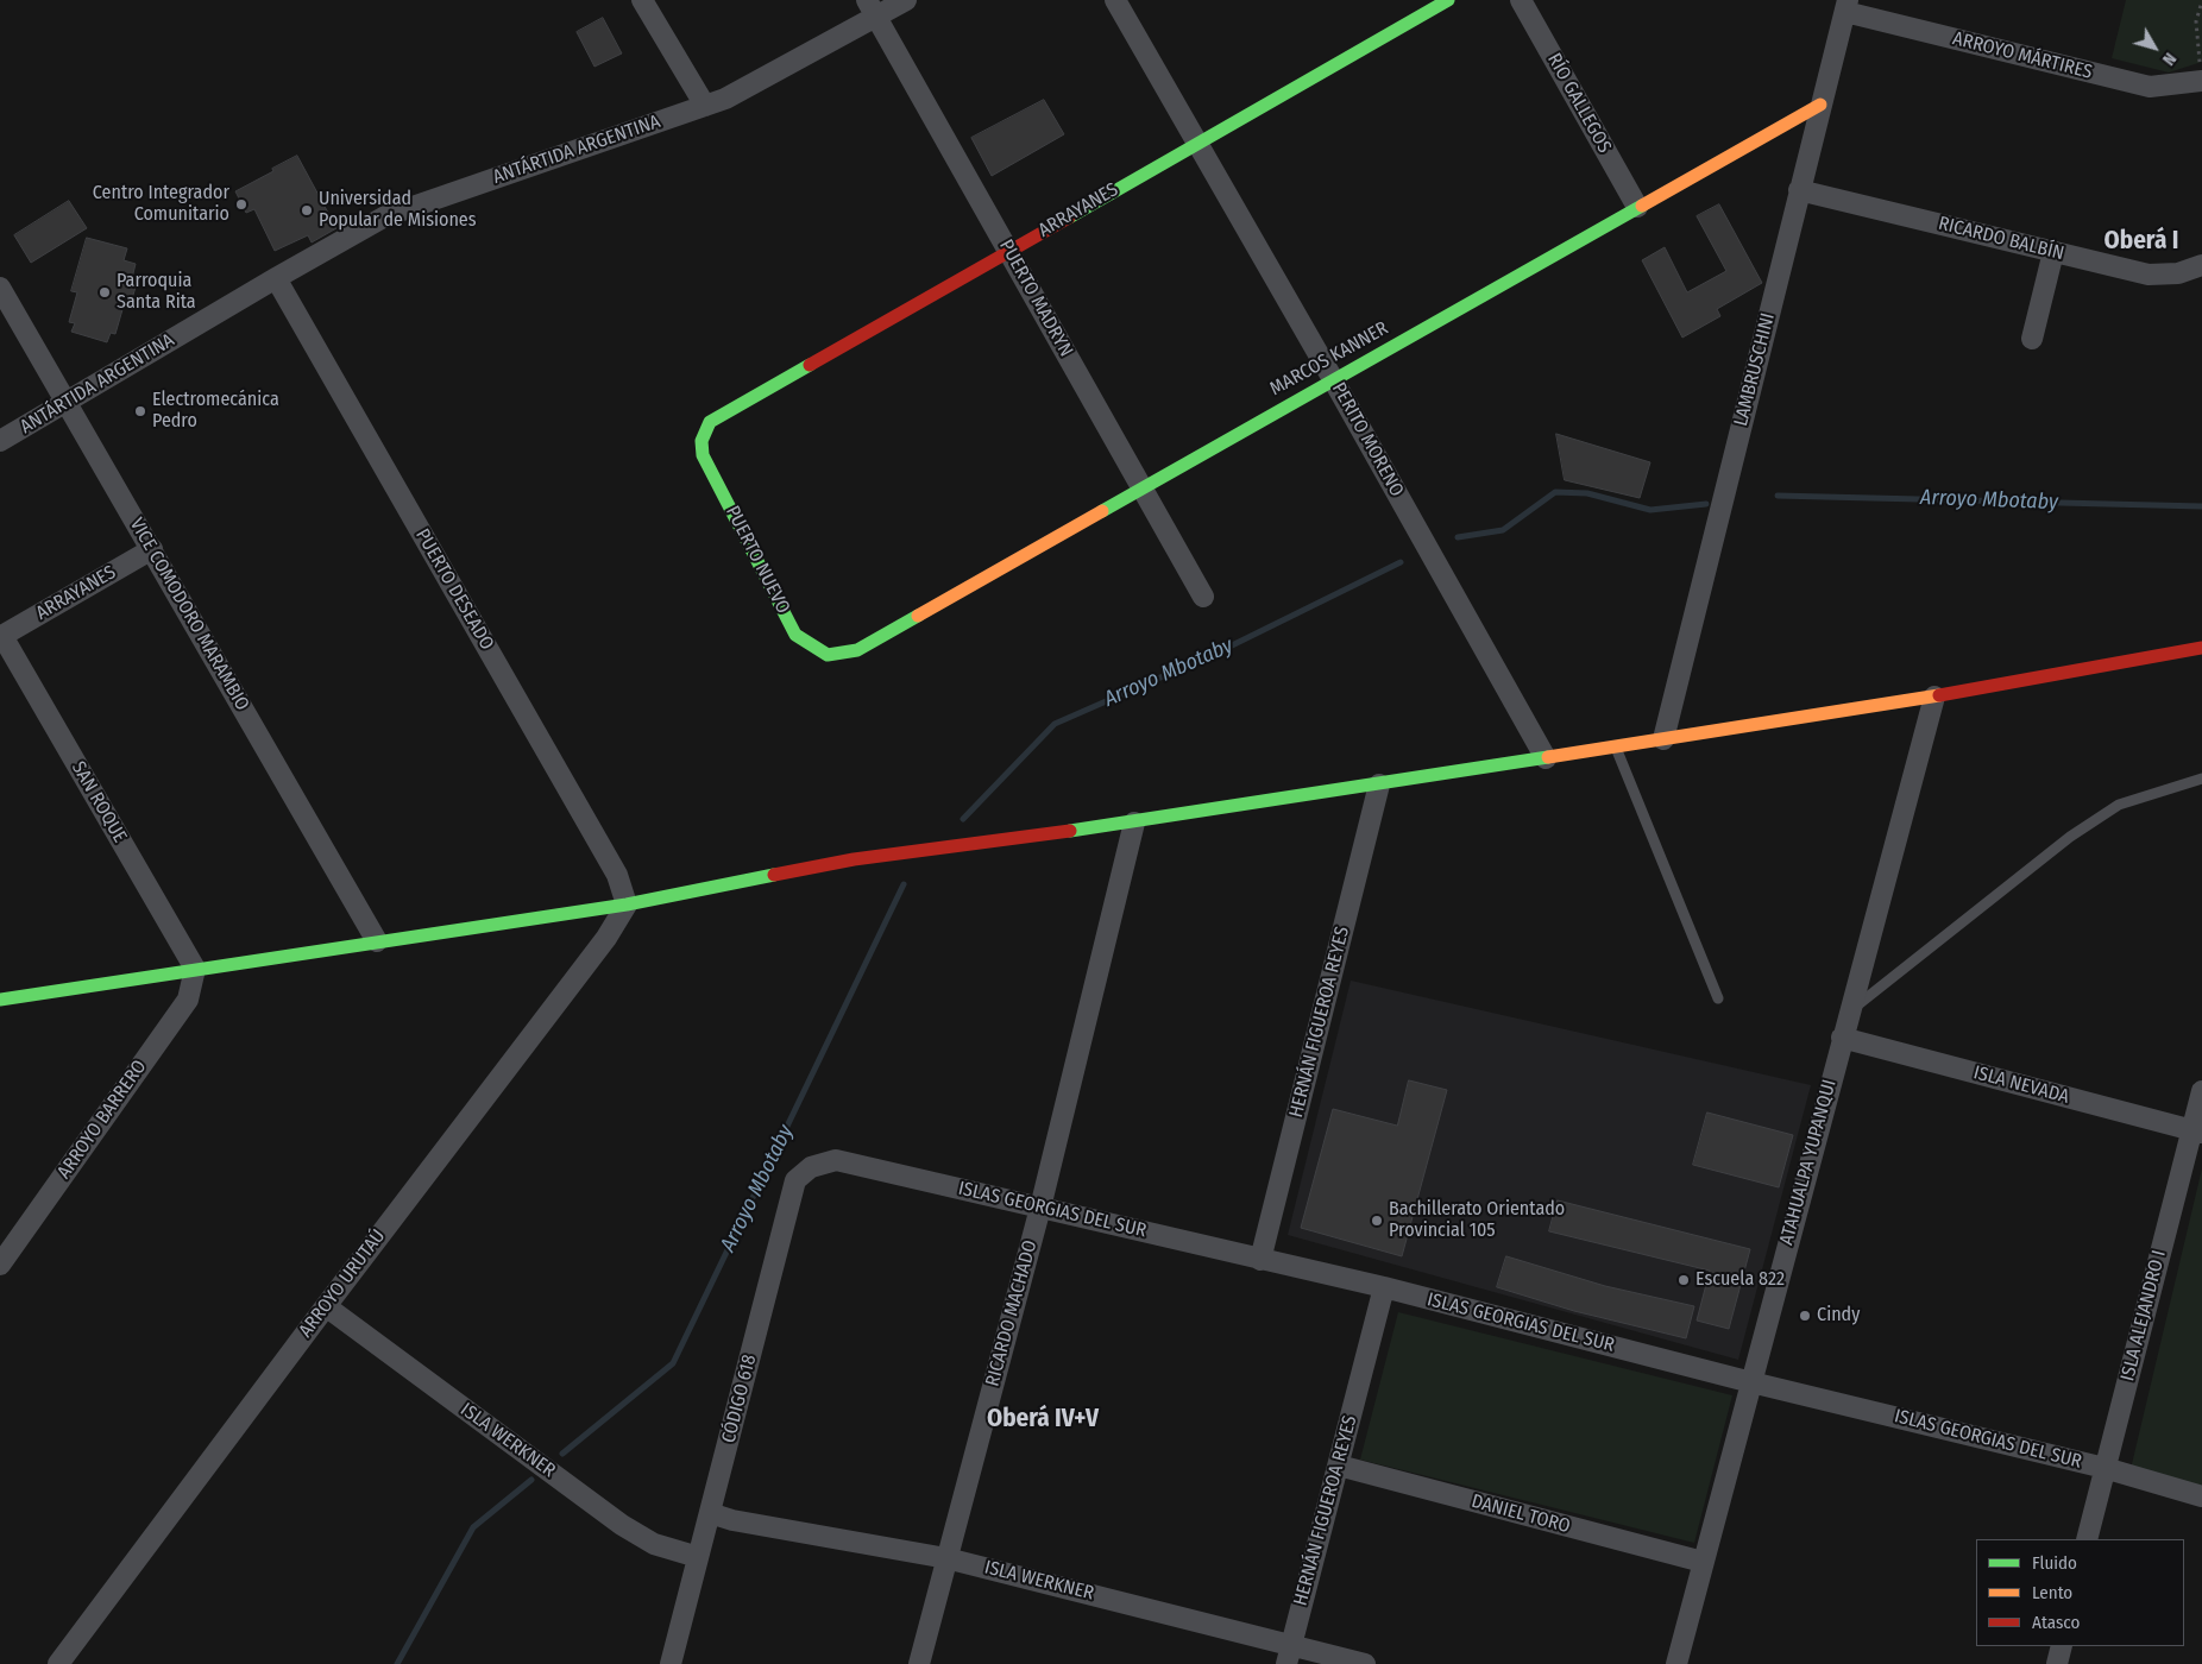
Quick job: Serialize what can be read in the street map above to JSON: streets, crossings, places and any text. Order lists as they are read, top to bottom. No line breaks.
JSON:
{"streets":{"street":["ARROYO MÁRTIRES","RÍO GALLEGOS","ANTÁRTIDA ARGENTINA","ARRAYANES","RICARDO BALBÍN","PUERTO MADRYN","MARCOS KANNER","LAMBRUSCHINI","PERITO MORENO","PUERTO NUEVO","PUERTO DESEADO","VICE COMODORO MARAMBIO","SAN ROQUE","HERNÁN FIGUEROA REYES","ISLA NEVADA","ARROYO BARRERO","ATAHUALPA YUPANQUI","ISLAS GEORGIAS DEL SUR","ARROYO URUTAÚ","RICARDO MACHADO","ISLA ALEJANDRO I","CÓDIGO 618","ISLA WERKNER","DANIEL TORO"]},"crossings":[["ARROYO MÁRTIRES","LAMBRUSCHINI"],["RÍO GALLEGOS","MARCOS KANNER"],["ANTÁRTIDA ARGENTINA","PUERTO MADRYN"],["ANTÁRTIDA ARGENTINA","PUERTO DESEADO"],["ANTÁRTIDA ARGENTINA","VICE COMODORO MARAMBIO"],["ARRAYANES","PUERTO MADRYN"],["ARRAYANES","PERITO MORENO"],["ARRAYANES","PUERTO NUEVO"],["ARRAYANES","VICE COMODORO MARAMBIO"],["ARRAYANES","SAN ROQUE"],["RICARDO BALBÍN","LAMBRUSCHINI"],["PUERTO MADRYN","MARCOS KANNER"],["MARCOS KANNER","LAMBRUSCHINI"],["MARCOS KANNER","PERITO MORENO"],["MARCOS KANNER","PUERTO NUEVO"],["PUERTO DESEADO","ARROYO URUTAÚ"],["SAN ROQUE","ARROYO BARRERO"],["HERNÁN FIGUEROA REYES","ISLAS GEORGIAS DEL SUR"],["HERNÁN FIGUEROA REYES","ISLA WERKNER"],["HERNÁN FIGUEROA REYES","DANIEL TORO"],["ISLA NEVADA","ATAHUALPA YUPANQUI"],["ISLA NEVADA","ISLA ALEJANDRO I"],["ATAHUALPA YUPANQUI","ISLAS GEORGIAS DEL SUR"],["ATAHUALPA YUPANQUI","DANIEL TORO"],["ISLAS GEORGIAS DEL SUR","RICARDO MACHADO"],["ISLAS GEORGIAS DEL SUR","ISLA ALEJANDRO I"],["ISLAS GEORGIAS DEL SUR","CÓDIGO 618"],["ARROYO URUTAÚ","ISLA WERKNER"],["RICARDO MACHADO","ISLA WERKNER"],["CÓDIGO 618","ISLA WERKNER"]],"districts":["Oberá I","Oberá IV+V"],"water":["Arroyo Mbotaby"],"places":["Centro Integrador Comunitario","Universidad Popular de Misiones","Parroquia Santa Rita","Electromecánica Pedro","Bachillerato Orientado Provincial 105","Escuela 822","Cindy"],"legend":["Fluido","Lento","Atasco"],"north":"bottom right"}
